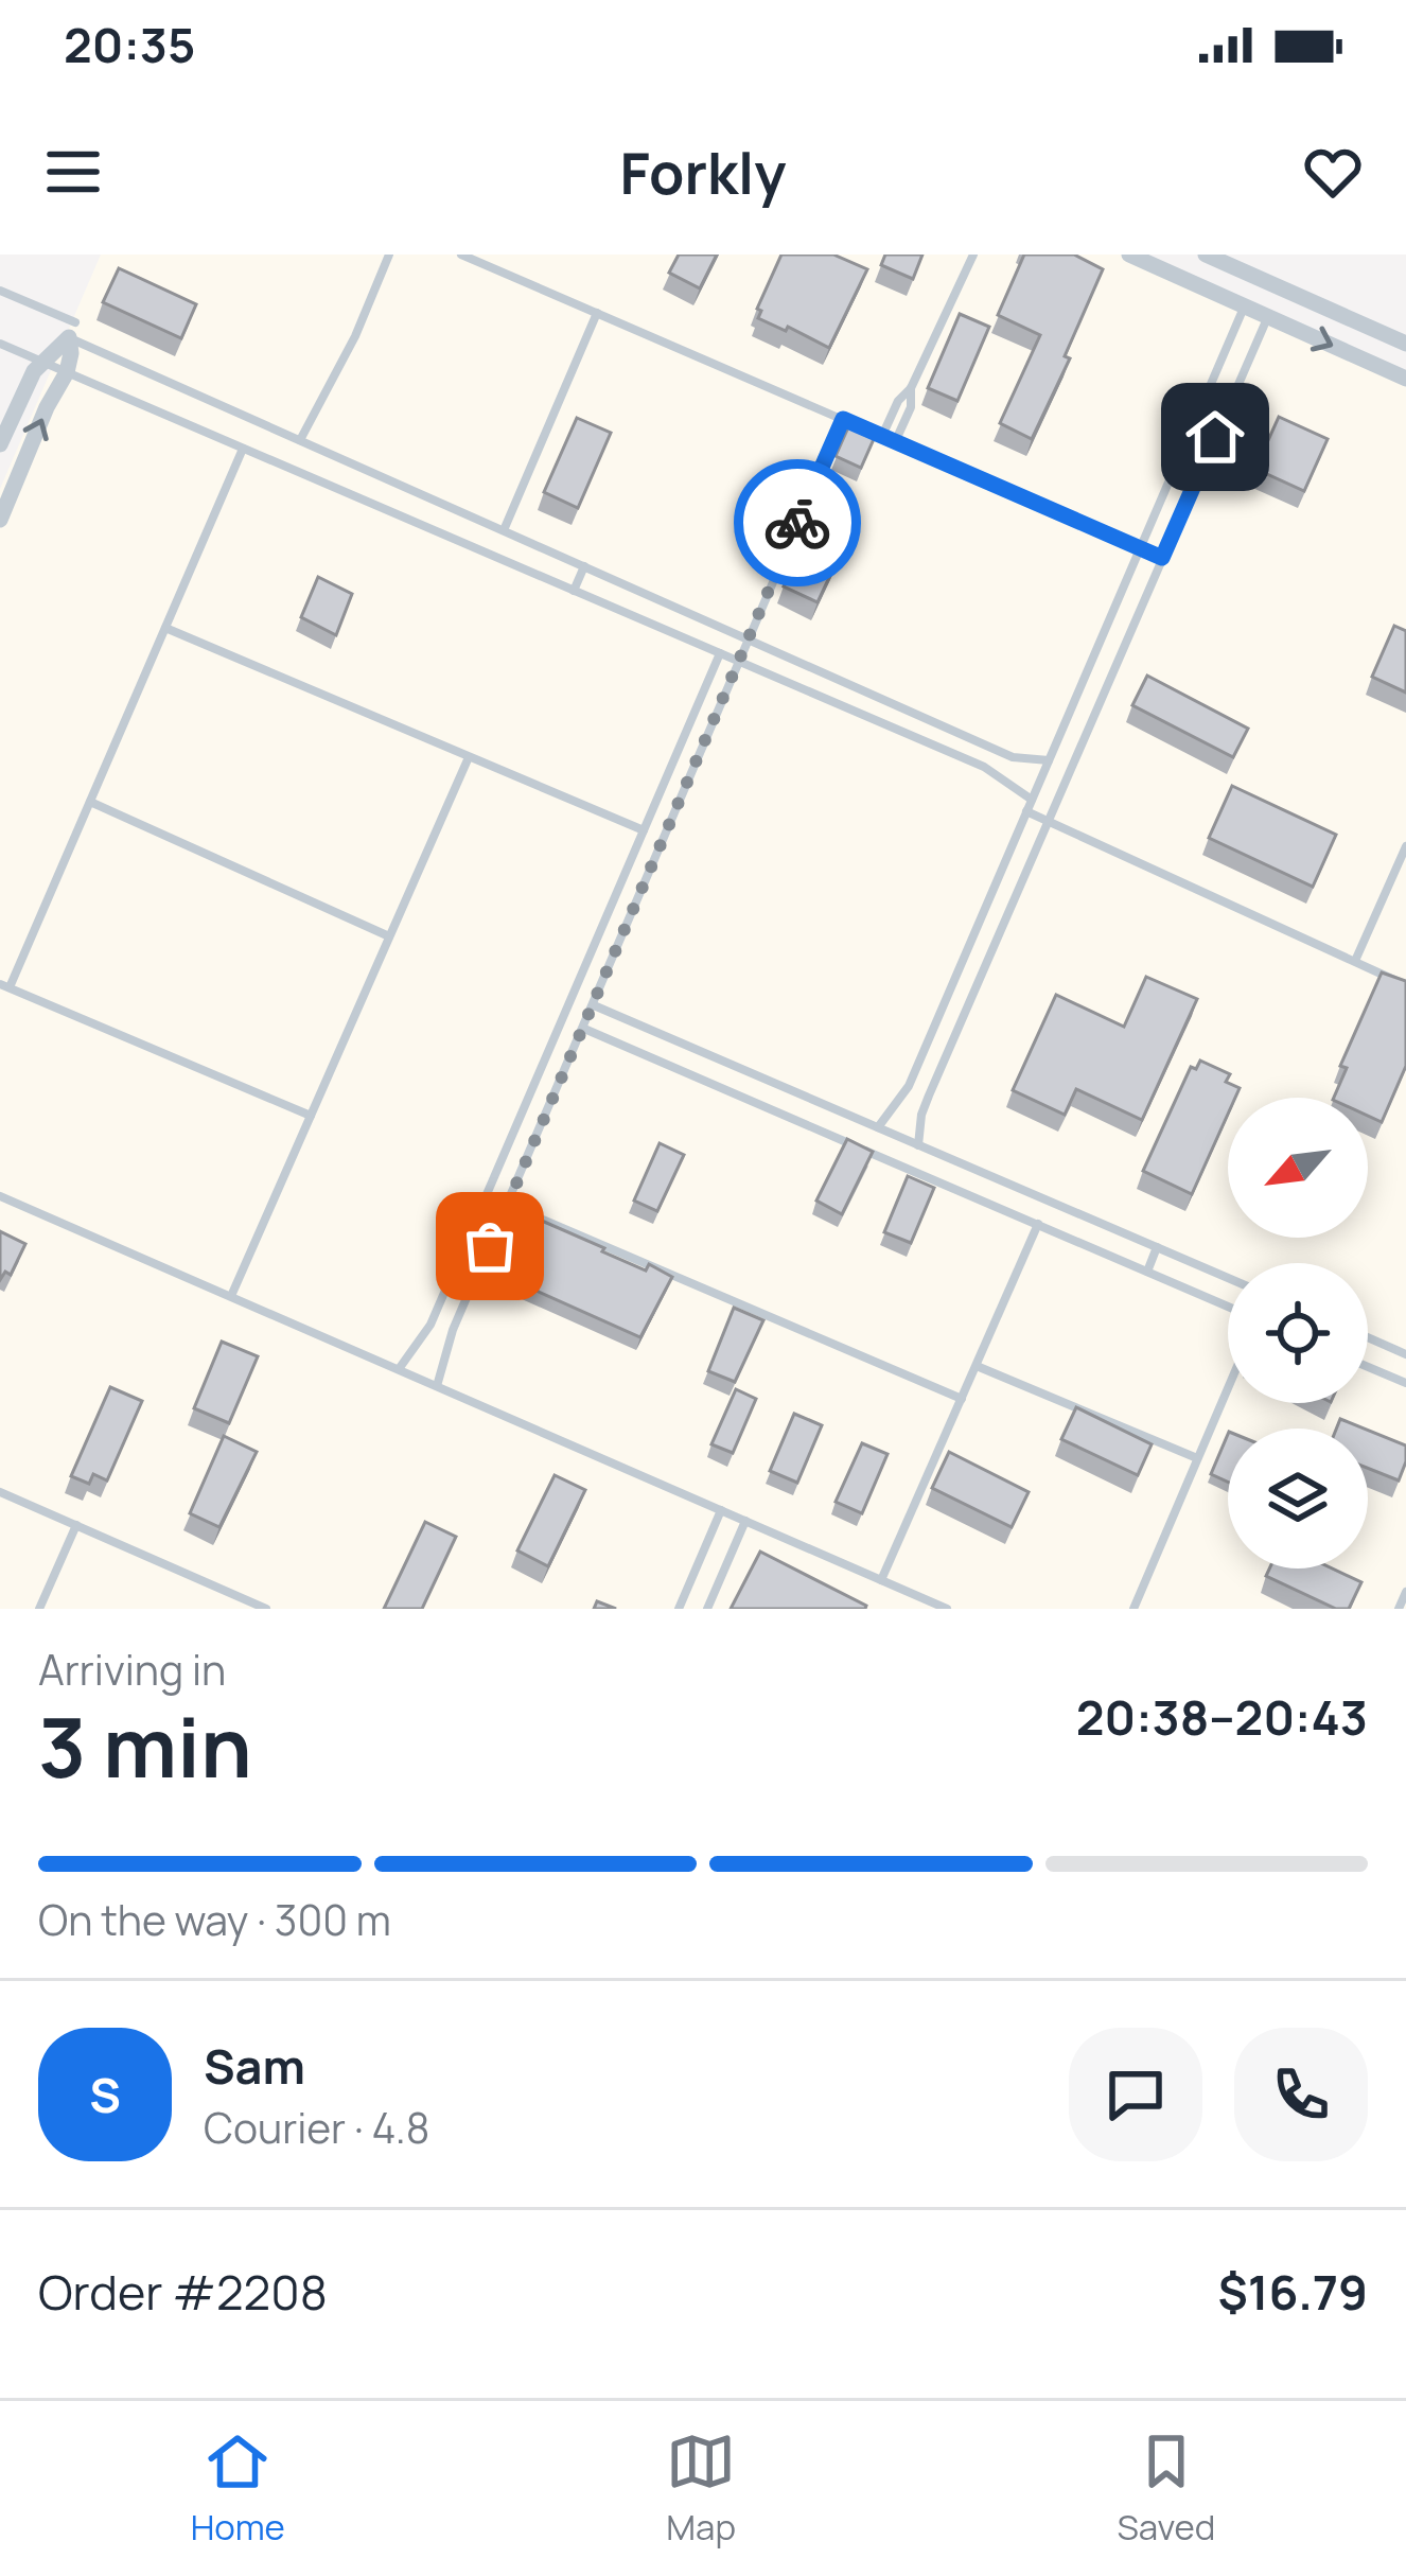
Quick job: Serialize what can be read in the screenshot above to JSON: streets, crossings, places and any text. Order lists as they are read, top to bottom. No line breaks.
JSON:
{"north":"bottom left","page":{"status":"20:35","header":"Forkly","heading":["3 min","Arriving in","20:38–20:43"],"panel":["Sam","Courier · 4.8","Order #2208","$16.79"],"bar":"On the way · 300 m","round":"S","tabs":["Home","Map","Saved"]}}
